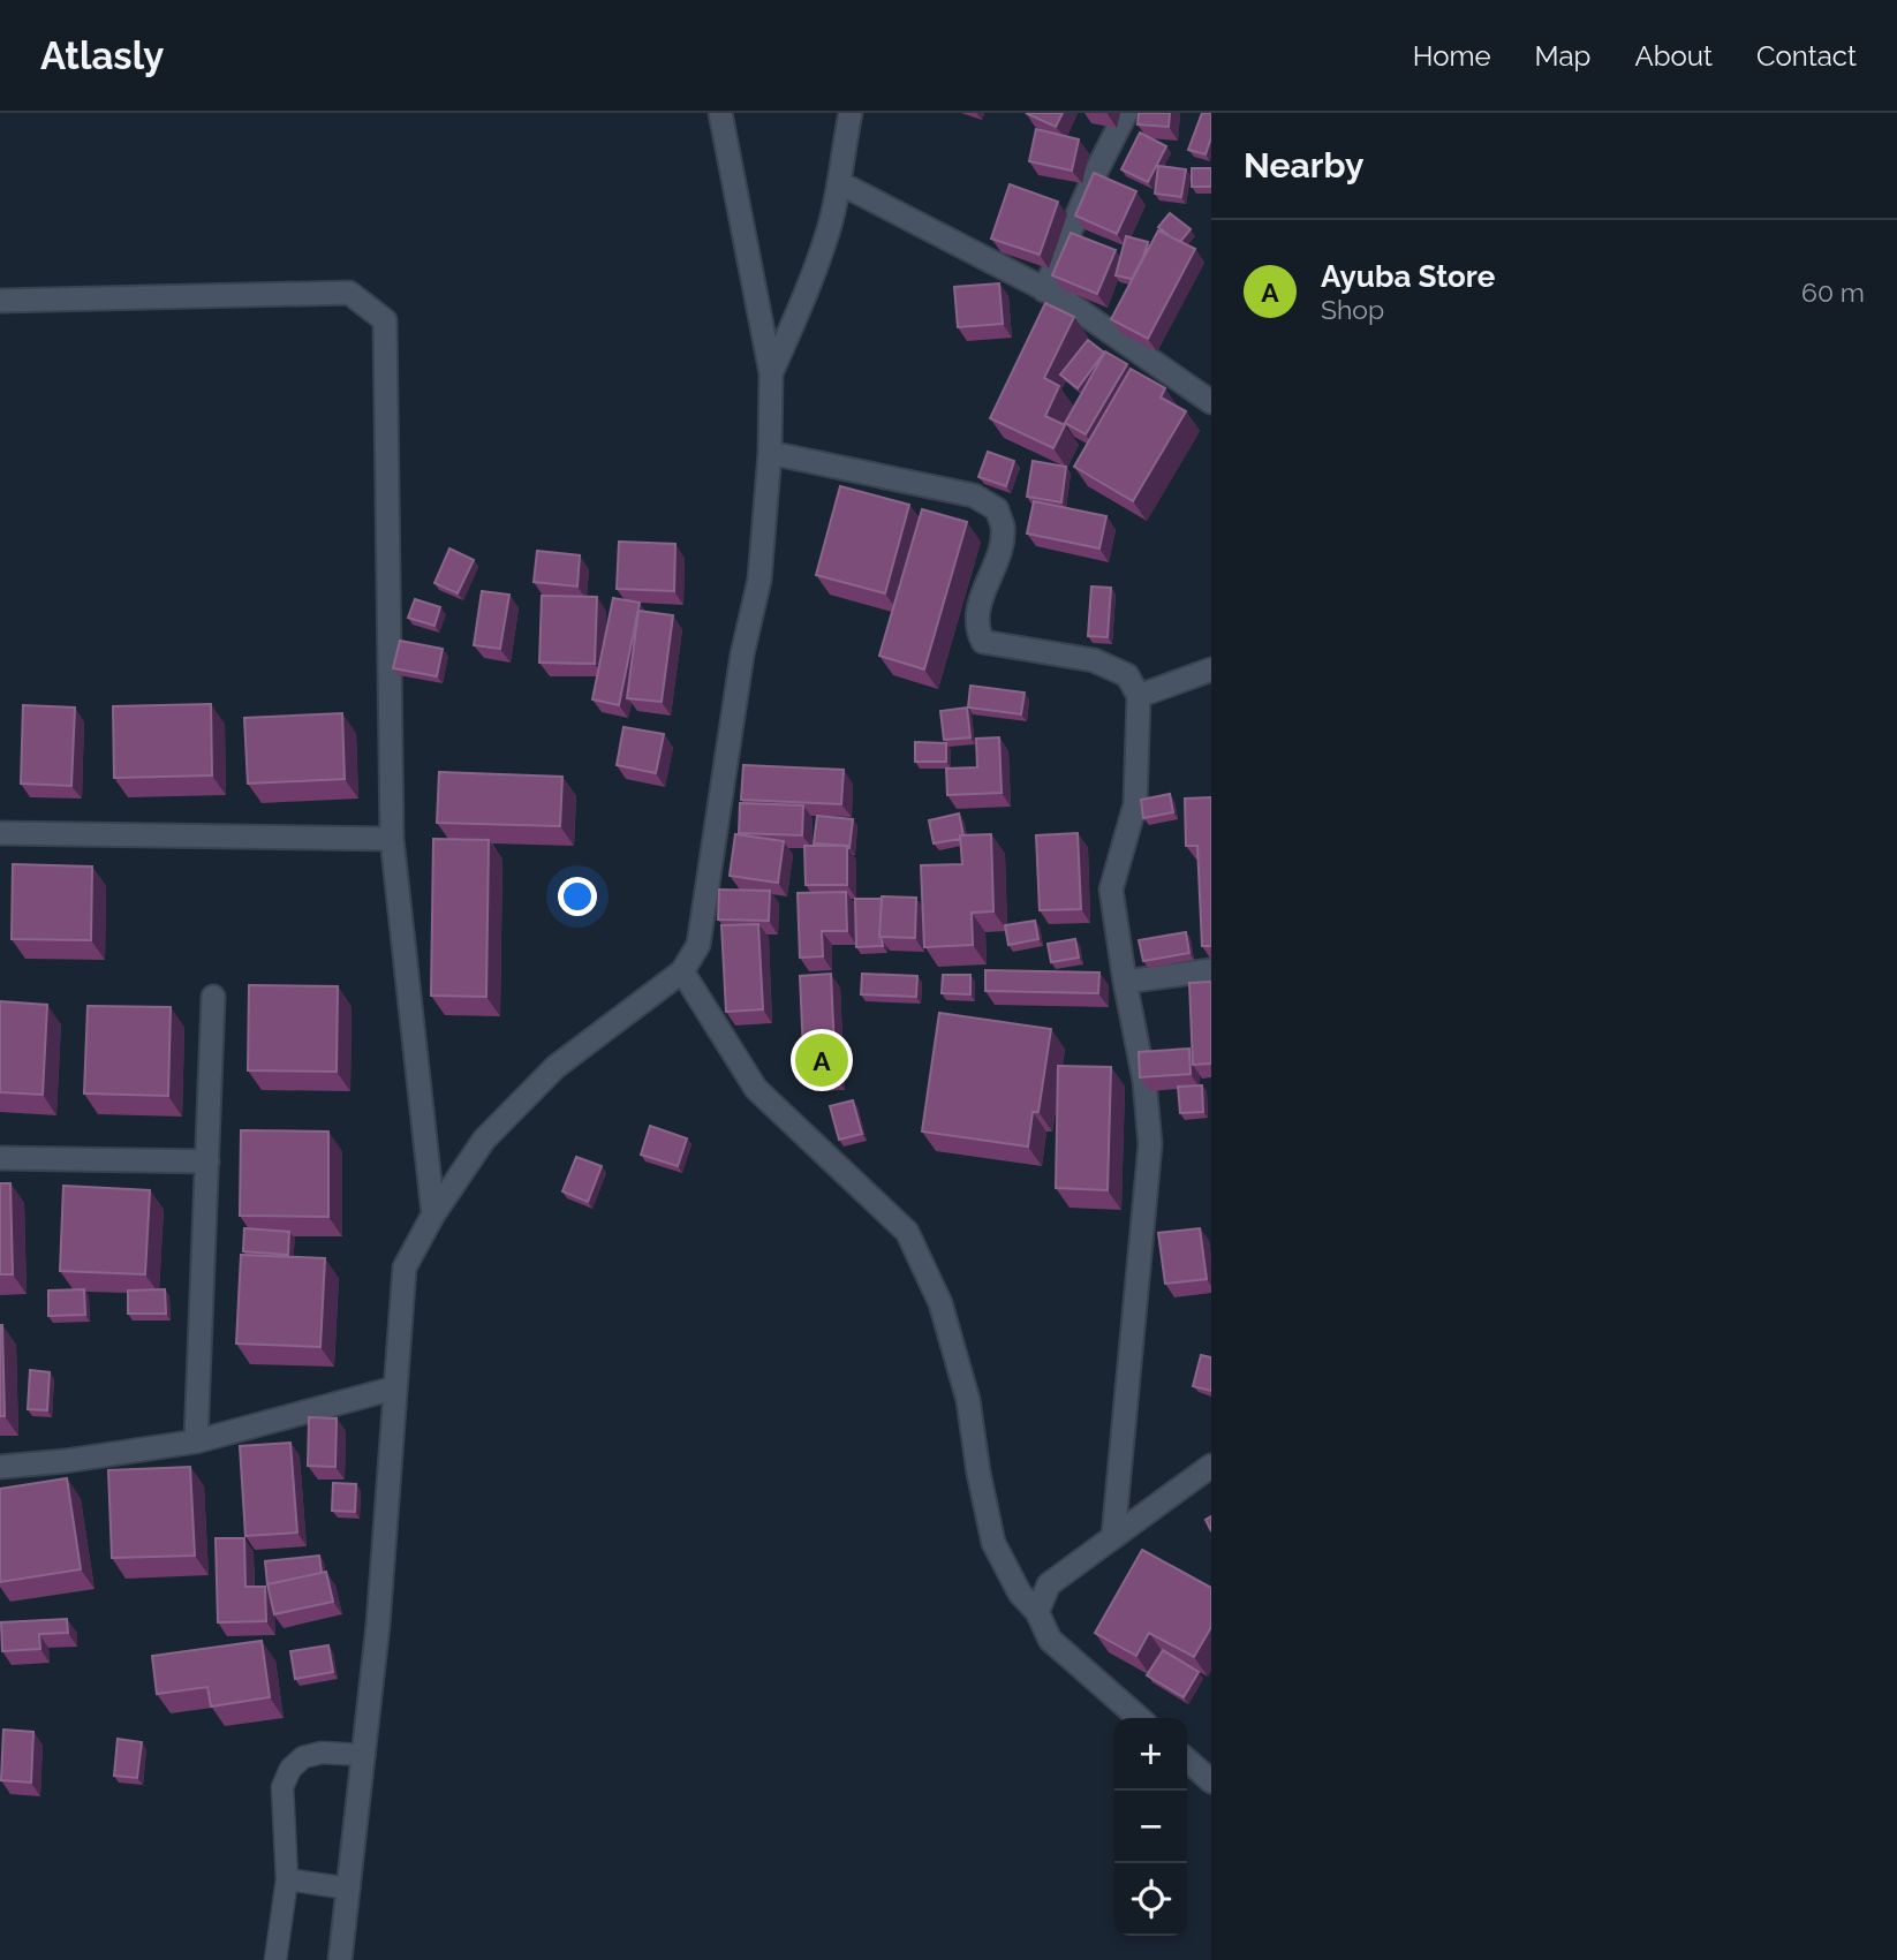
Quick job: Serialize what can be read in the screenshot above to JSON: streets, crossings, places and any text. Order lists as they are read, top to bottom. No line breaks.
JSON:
{"page":{"header":"Atlasly","nav":["Home","Map","About","Contact"],"heading":"Nearby","list":[{"mark":"A","name":"Ayuba Store","note":"Shop","value":"60 m"}],"pins":"A","map_buttons":["+","−"]}}
